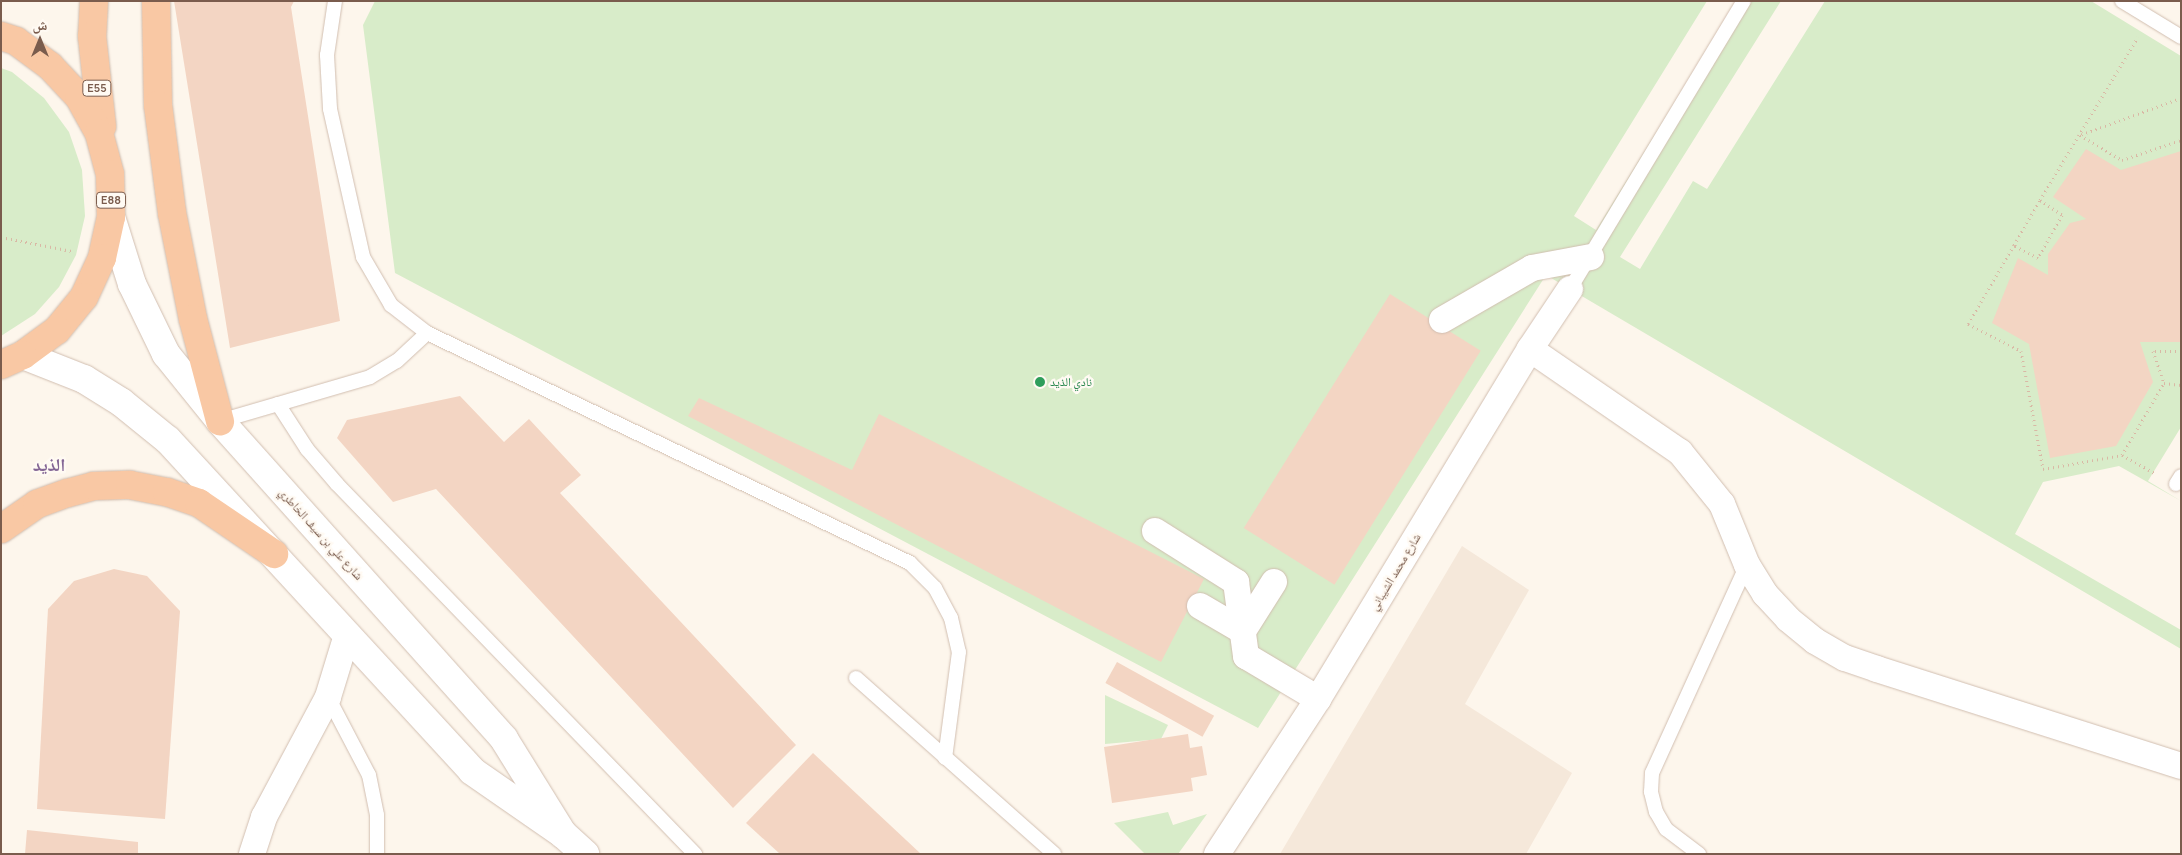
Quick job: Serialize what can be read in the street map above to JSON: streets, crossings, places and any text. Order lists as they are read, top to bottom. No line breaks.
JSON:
{"streets":{"highway":["E55","E88"],"street":["شارع علي بن سيف الخاطري","شارع محمد الشيباني"]},"crossings":[["E55","E88"],["E88","شارع علي بن سيف الخاطري"]],"districts":["الذيد"],"places":["نادي الذيد"],"north":"top"}
